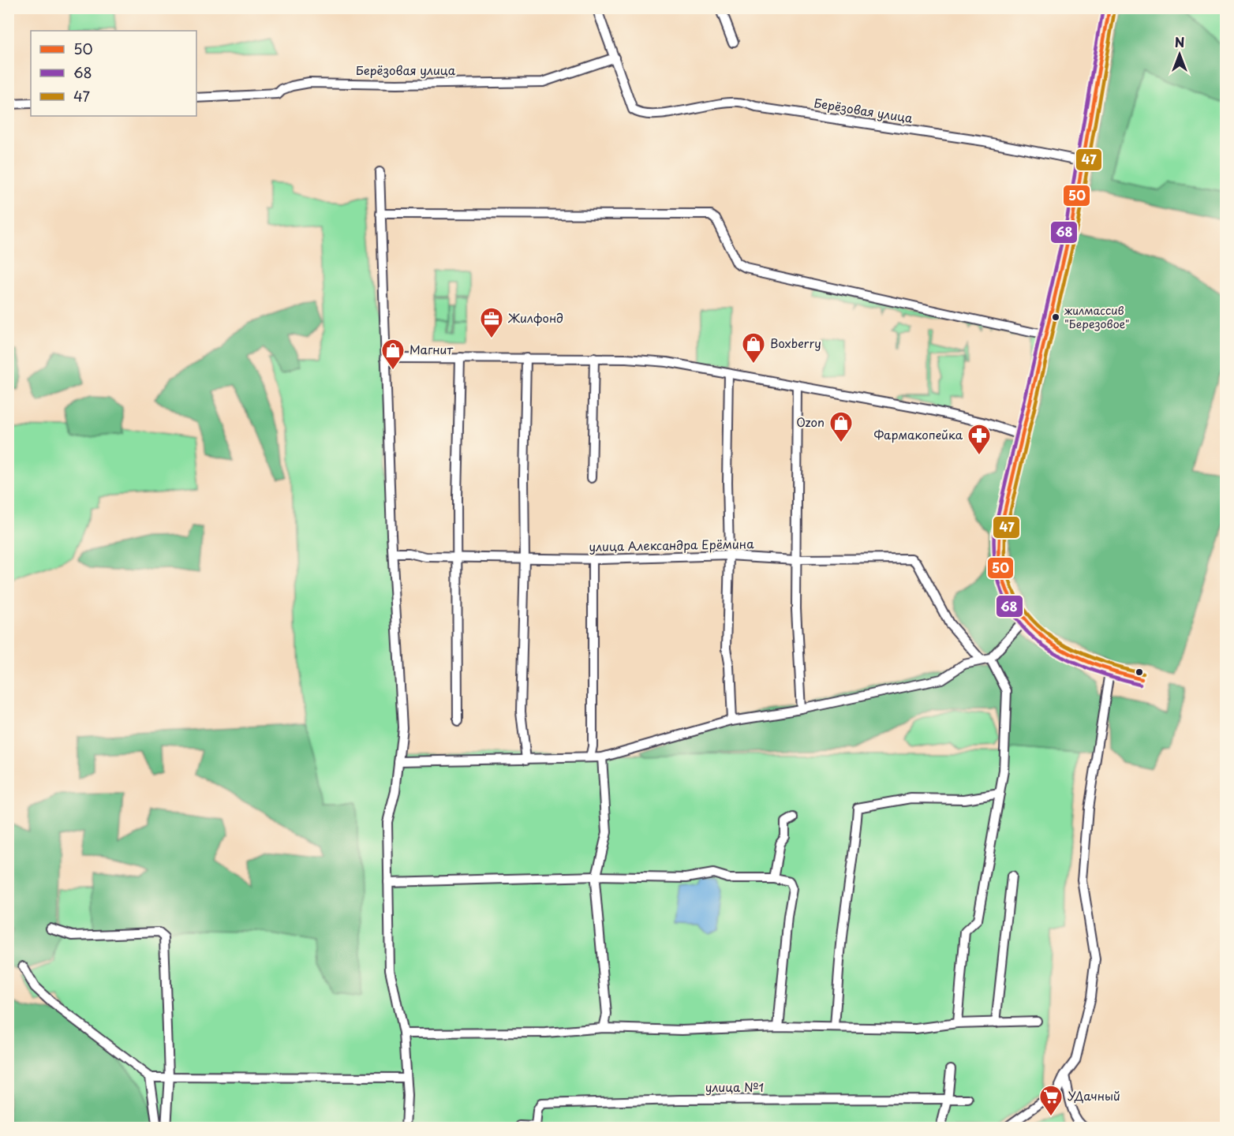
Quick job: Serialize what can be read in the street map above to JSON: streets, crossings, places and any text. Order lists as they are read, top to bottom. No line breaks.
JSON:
{"streets":{"street":["Берёзовая улица","улица Александра Ерёмина","улица №1"]},"places":{"other":["жилмассив \"Березовое\""],"office":["Жилфонд"],"shop":["Boxberry","Магнит","Ozon"],"pharmacy":["Фармакопейка"],"supermarket":["УДачный"]},"lines":["transit line 50","transit line 68","transit line 47"],"legend":["50","68","47"],"north":"top"}
